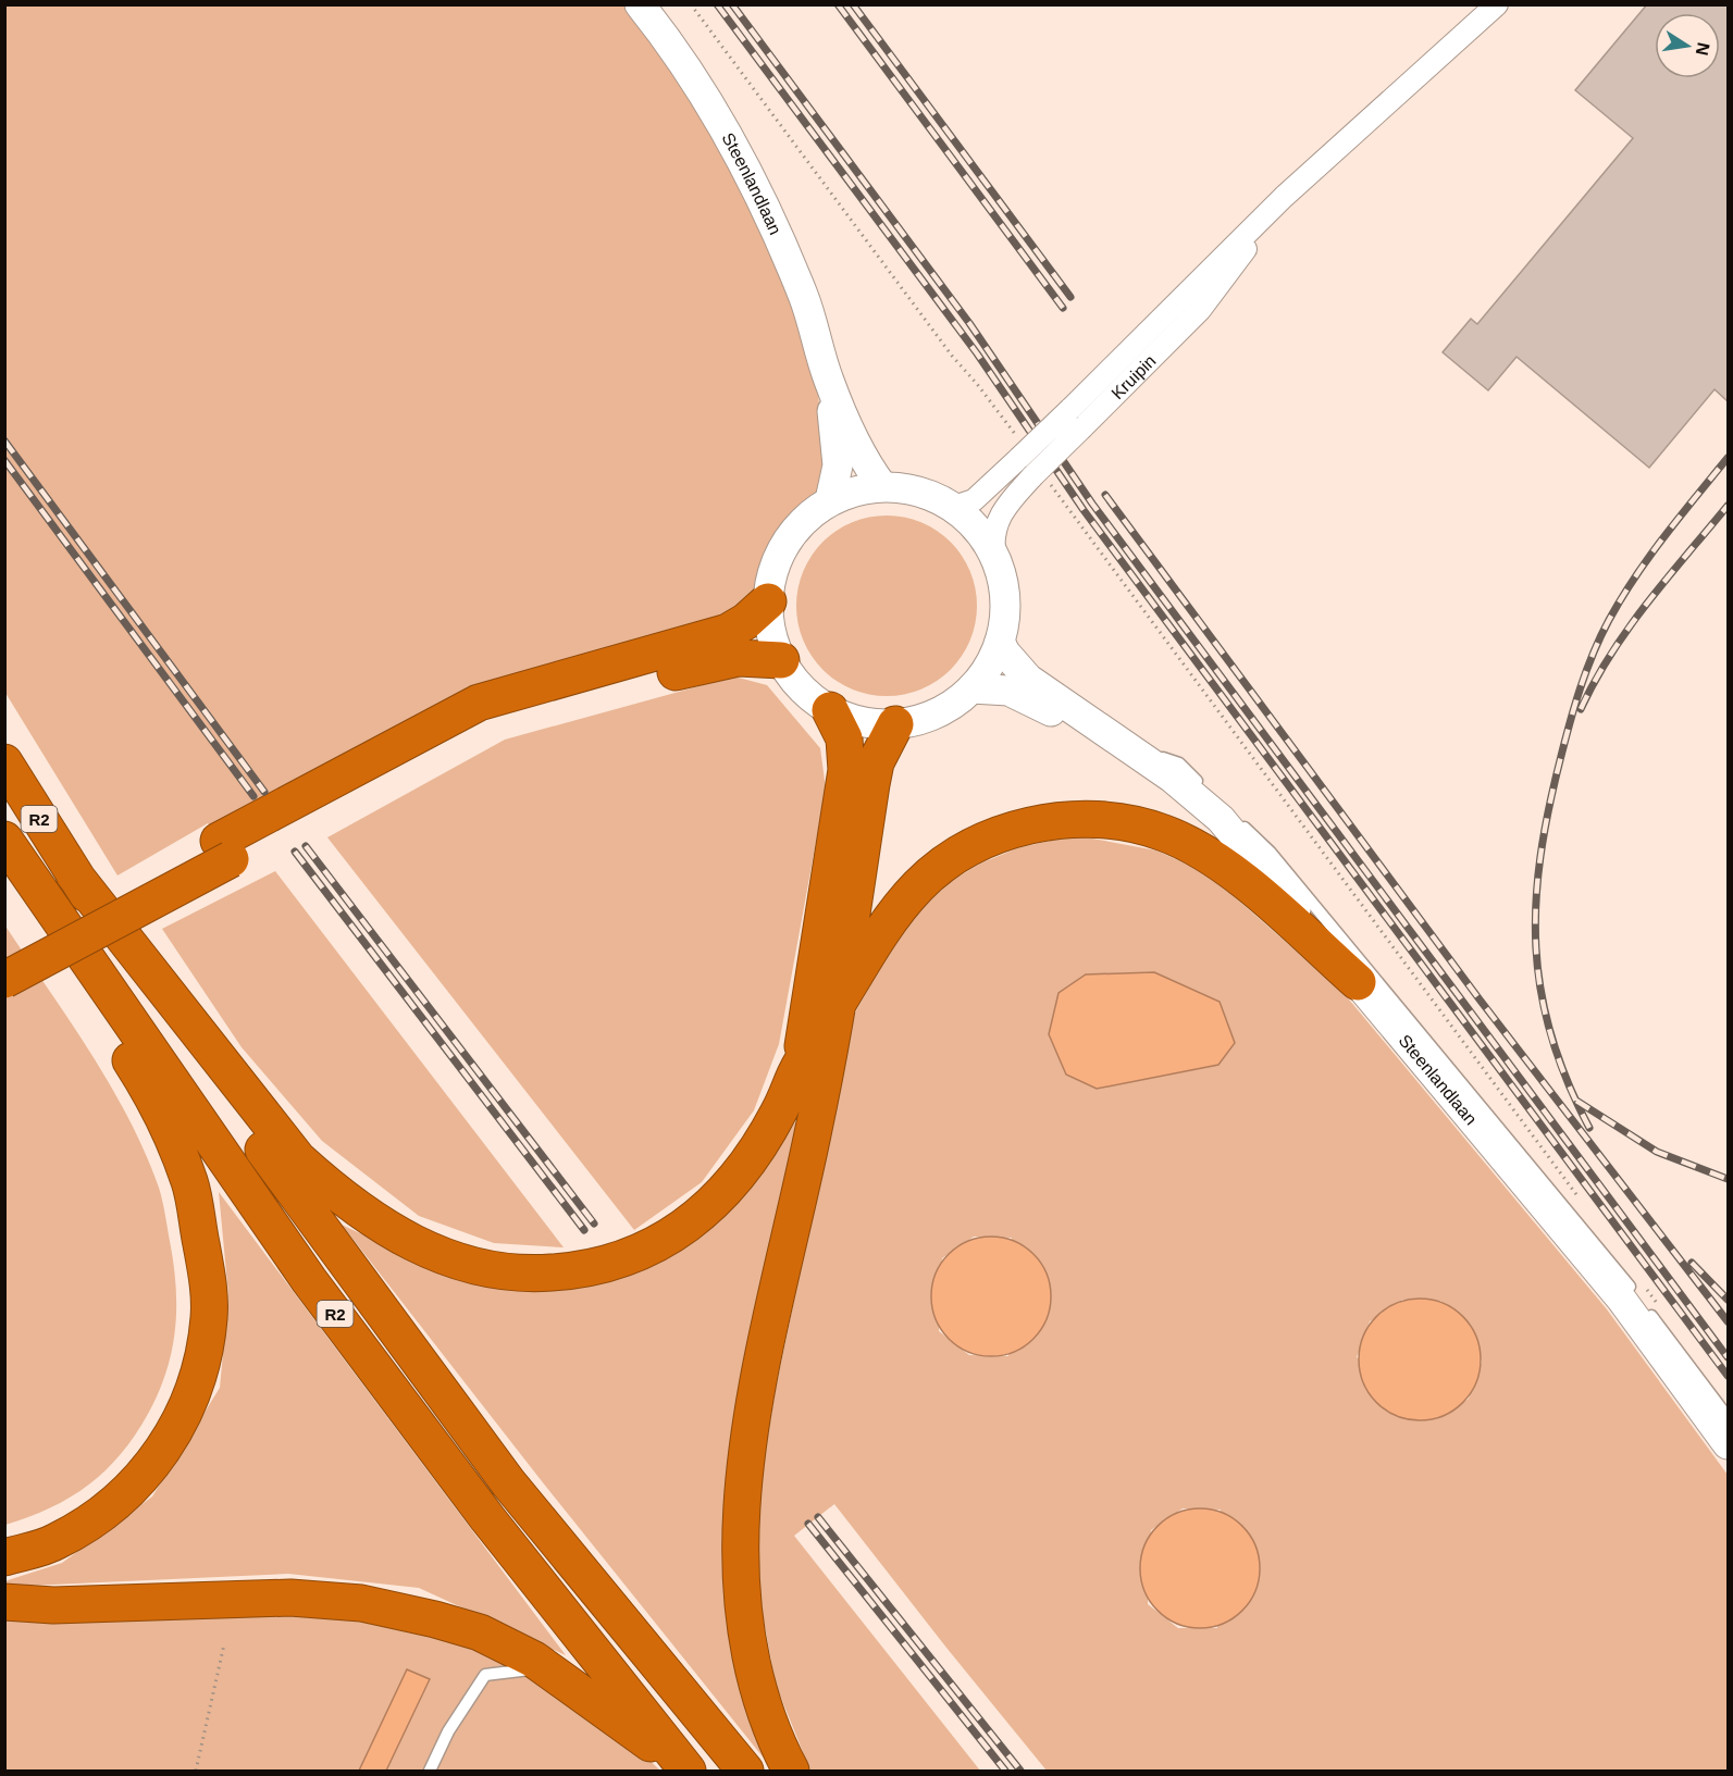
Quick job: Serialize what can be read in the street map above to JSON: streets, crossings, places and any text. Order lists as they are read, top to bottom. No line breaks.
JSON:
{"streets":{"highway":["R2"],"main road":["Steenlandlaan"],"street":["Kruipin"]},"north":"right"}
